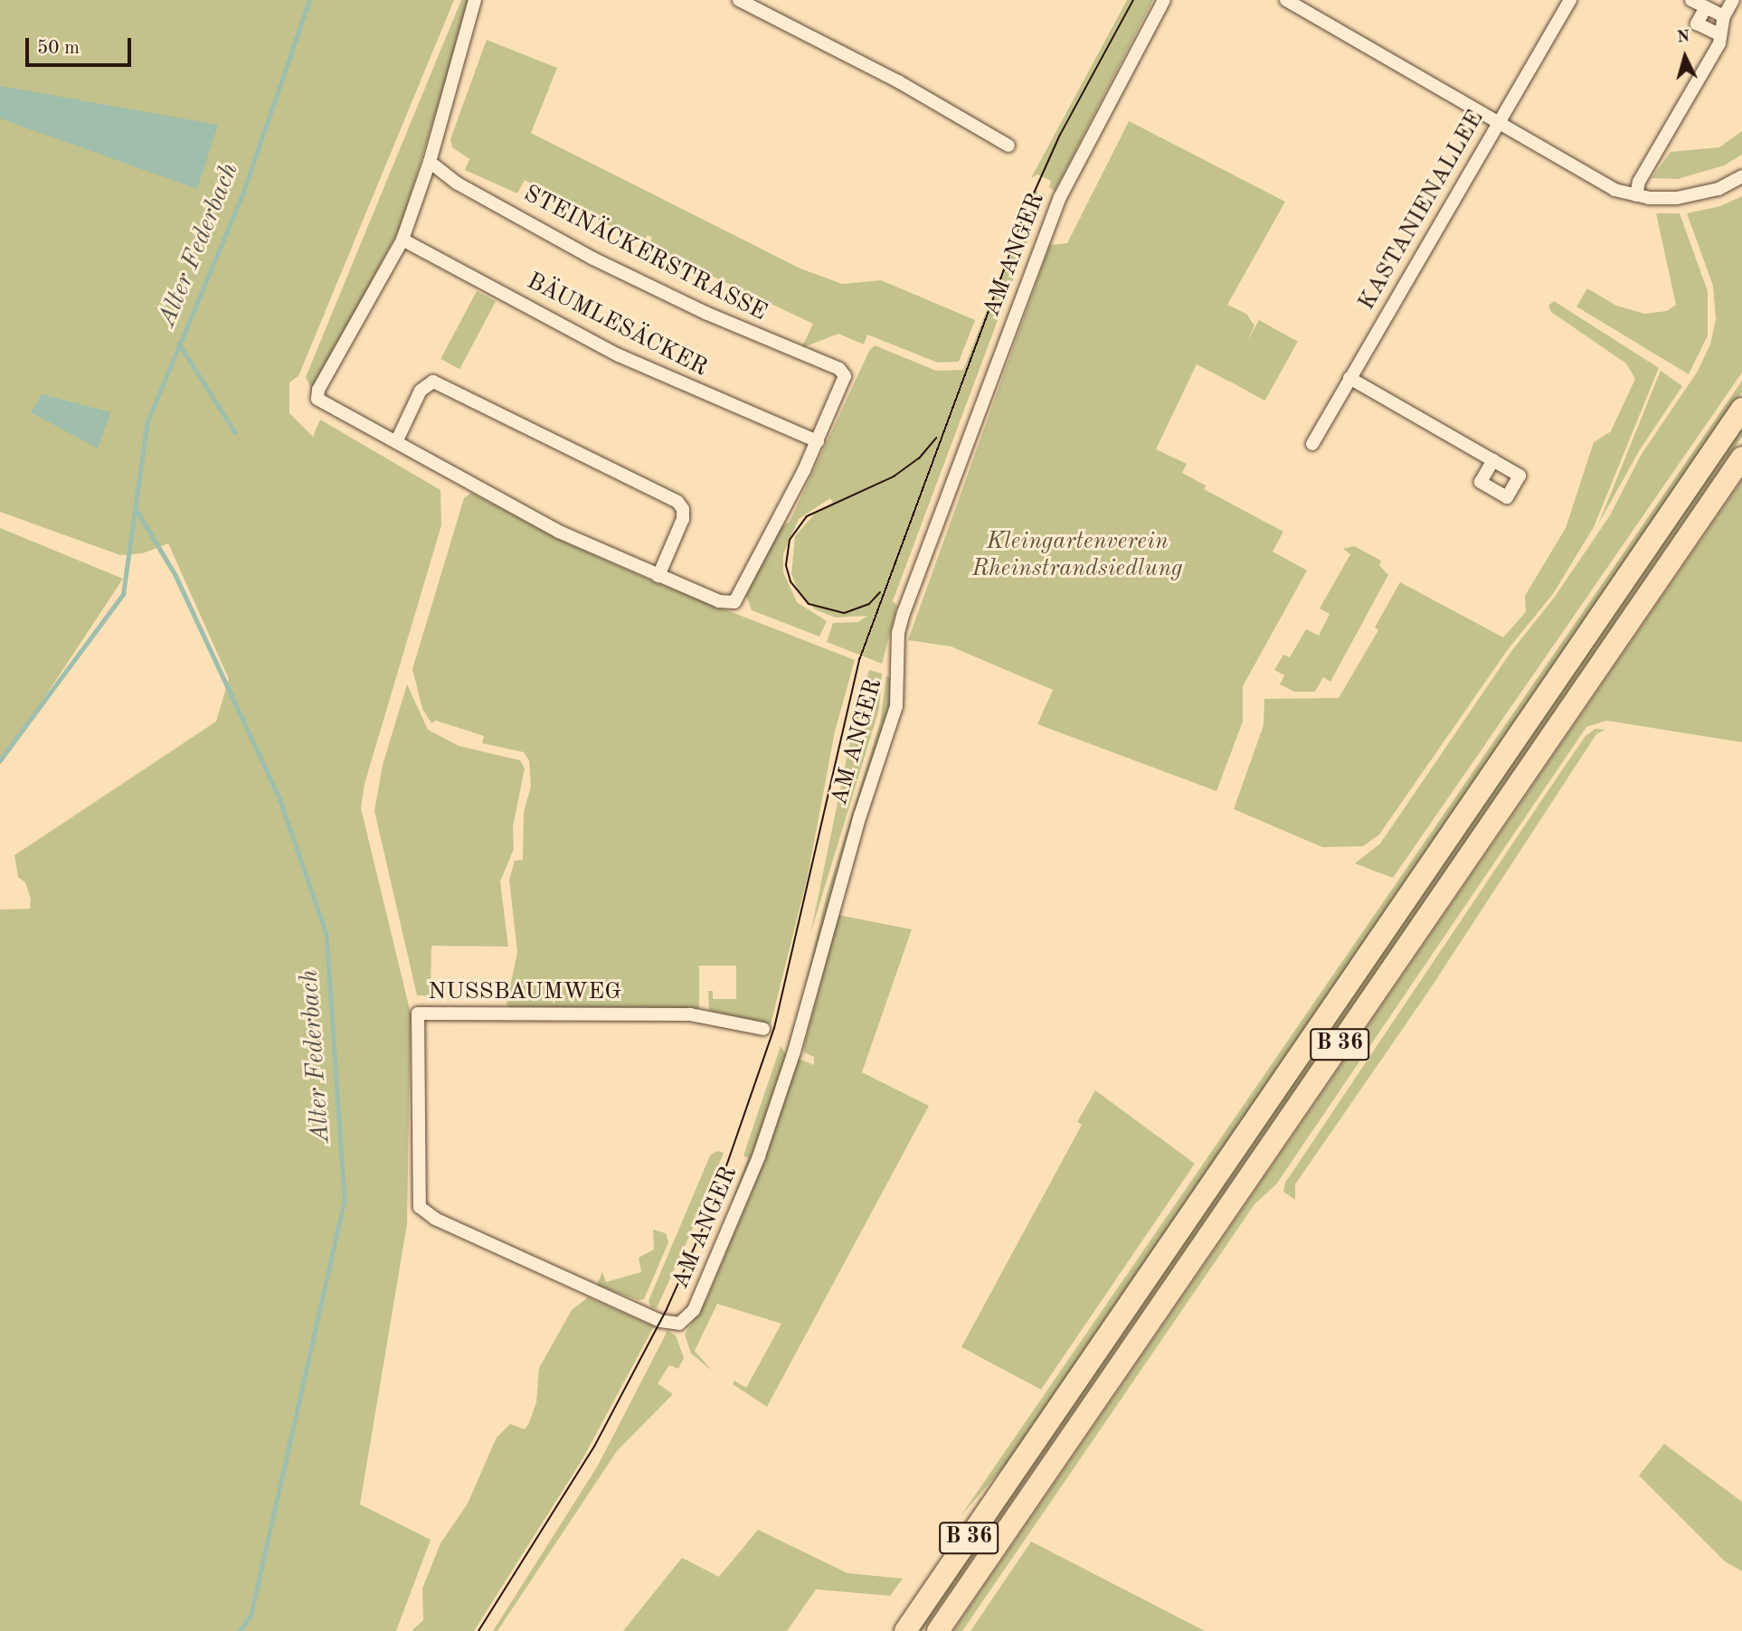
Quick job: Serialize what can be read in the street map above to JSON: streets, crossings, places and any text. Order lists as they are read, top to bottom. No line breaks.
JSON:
{"streets":{"highway":["B 36"],"street":["KASTANIENALLEE","STEINÄCKERSTRASSE","AM ANGER","BÄUMLESÄCKER","NUSSBAUMWEG"]},"crossings":[["STEINÄCKERSTRASSE","BÄUMLESÄCKER"],["AM ANGER","NUSSBAUMWEG"]],"water":["Alter Federbach"],"parks":["Kleingartenverein Rheinstrandsiedlung"],"scale_bar":"50 m","north":"top"}
